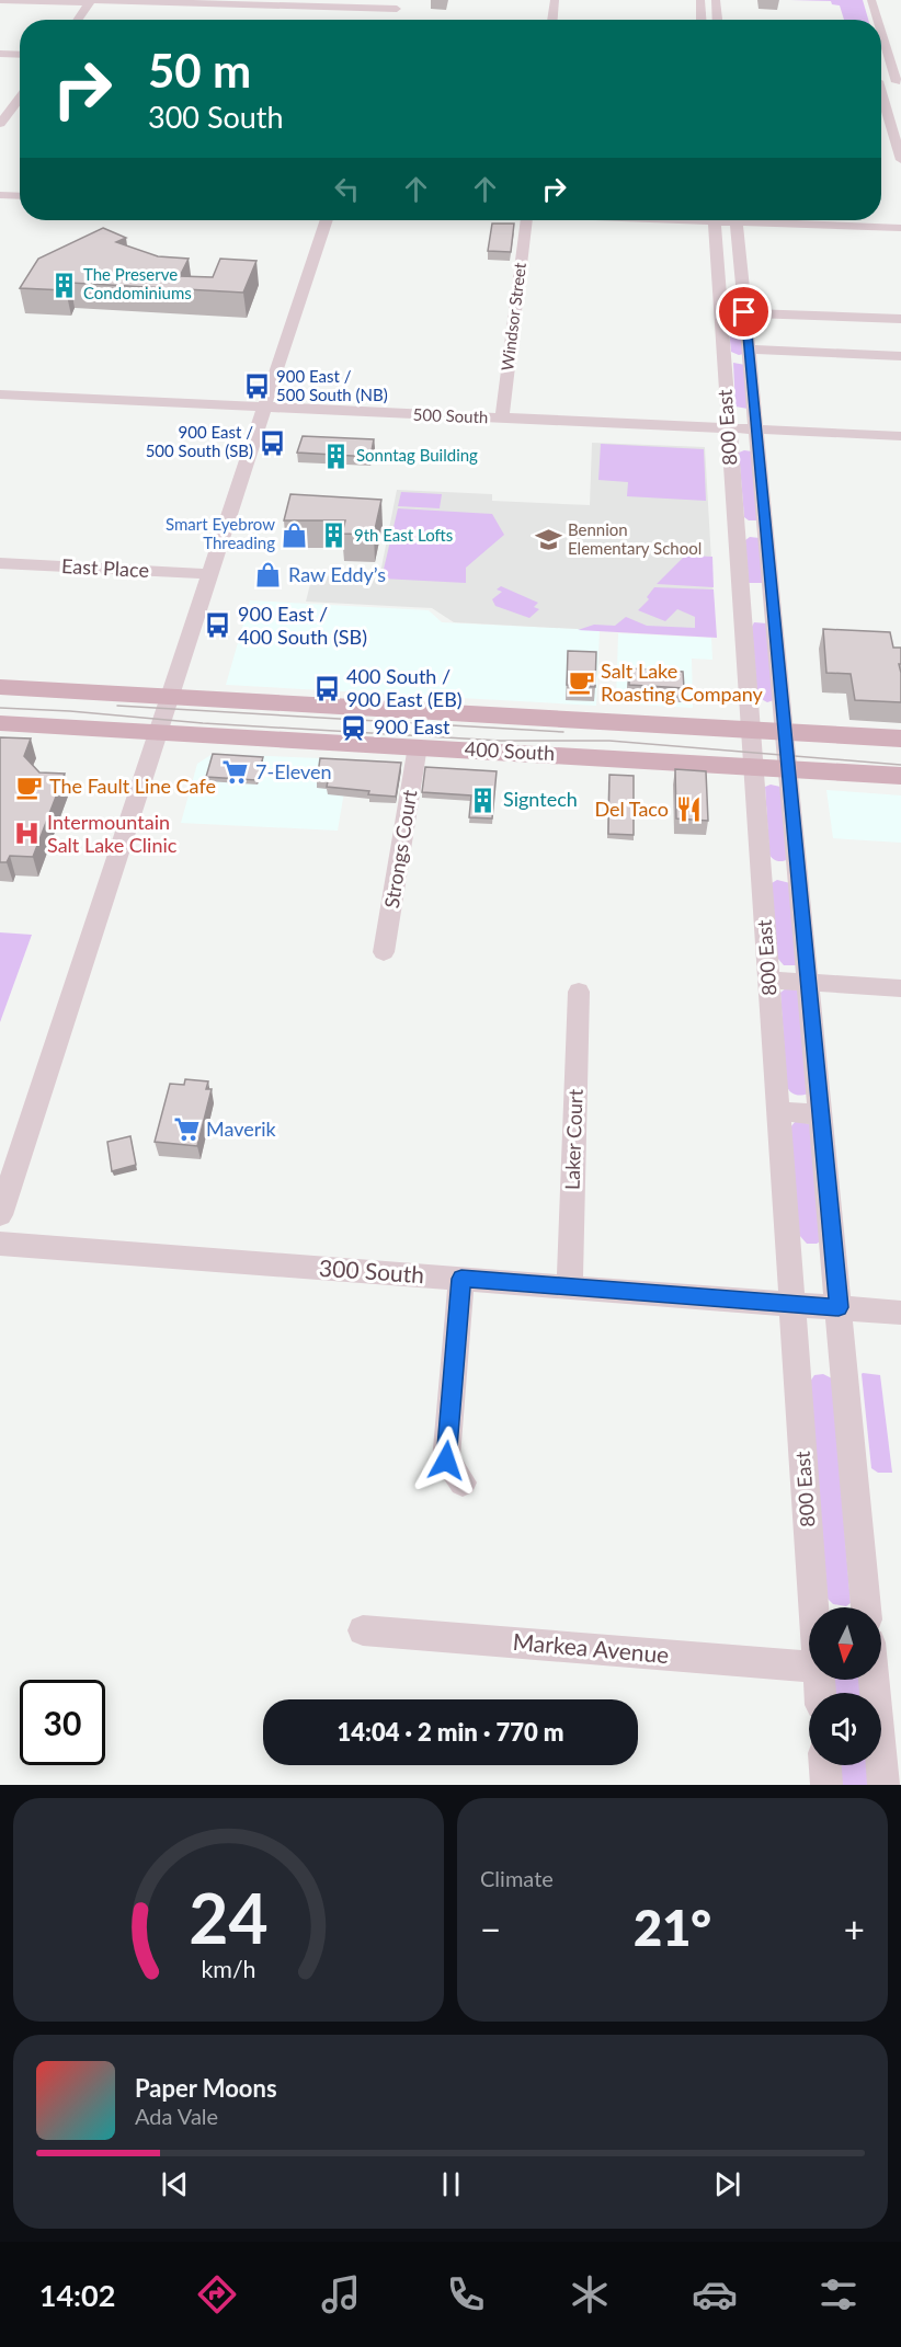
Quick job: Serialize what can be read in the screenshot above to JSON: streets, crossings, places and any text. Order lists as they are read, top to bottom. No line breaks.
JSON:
{"streets":{"main road":["400 South"],"street":["Windsor Street","500 South","800 East","East Place","Strongs Court","Laker Court","300 South","Markea Avenue"]},"crossings":[["Windsor Street","500 South"],["500 South","800 East"],["800 East","400 South"],["800 East","300 South"],["400 South","Strongs Court"],["Laker Court","300 South"]],"places":{"building":["The Preserve Condominiums","Sonntag Building","9th East Lofts","Signtech"],"bus stop":["900 East / 500 South (NB)","900 East / 500 South (SB)","900 East / 400 South (SB)","400 South / 900 East (EB)"],"shop":["Smart Eyebrow Threading","Raw Eddy’s"],"school or university":["Bennion Elementary School"],"cafe":["Salt Lake Roasting Company","The Fault Line Cafe"],"station":["900 East"],"supermarket":["7-Eleven","Maverik"],"restaurant":["Del Taco"],"hospital":["Intermountain Salt Lake Clinic"]},"north":"bottom","page":{"turn":["50 m","300 South"],"limit":"30","trip":"14:04 · 2 min · 770 m","tile":"Climate","heat":["−","21°","+"],"song":["Paper Moons","Ada Vale"],"tabs":"14:02","gauge":["24","km/h"]}}
